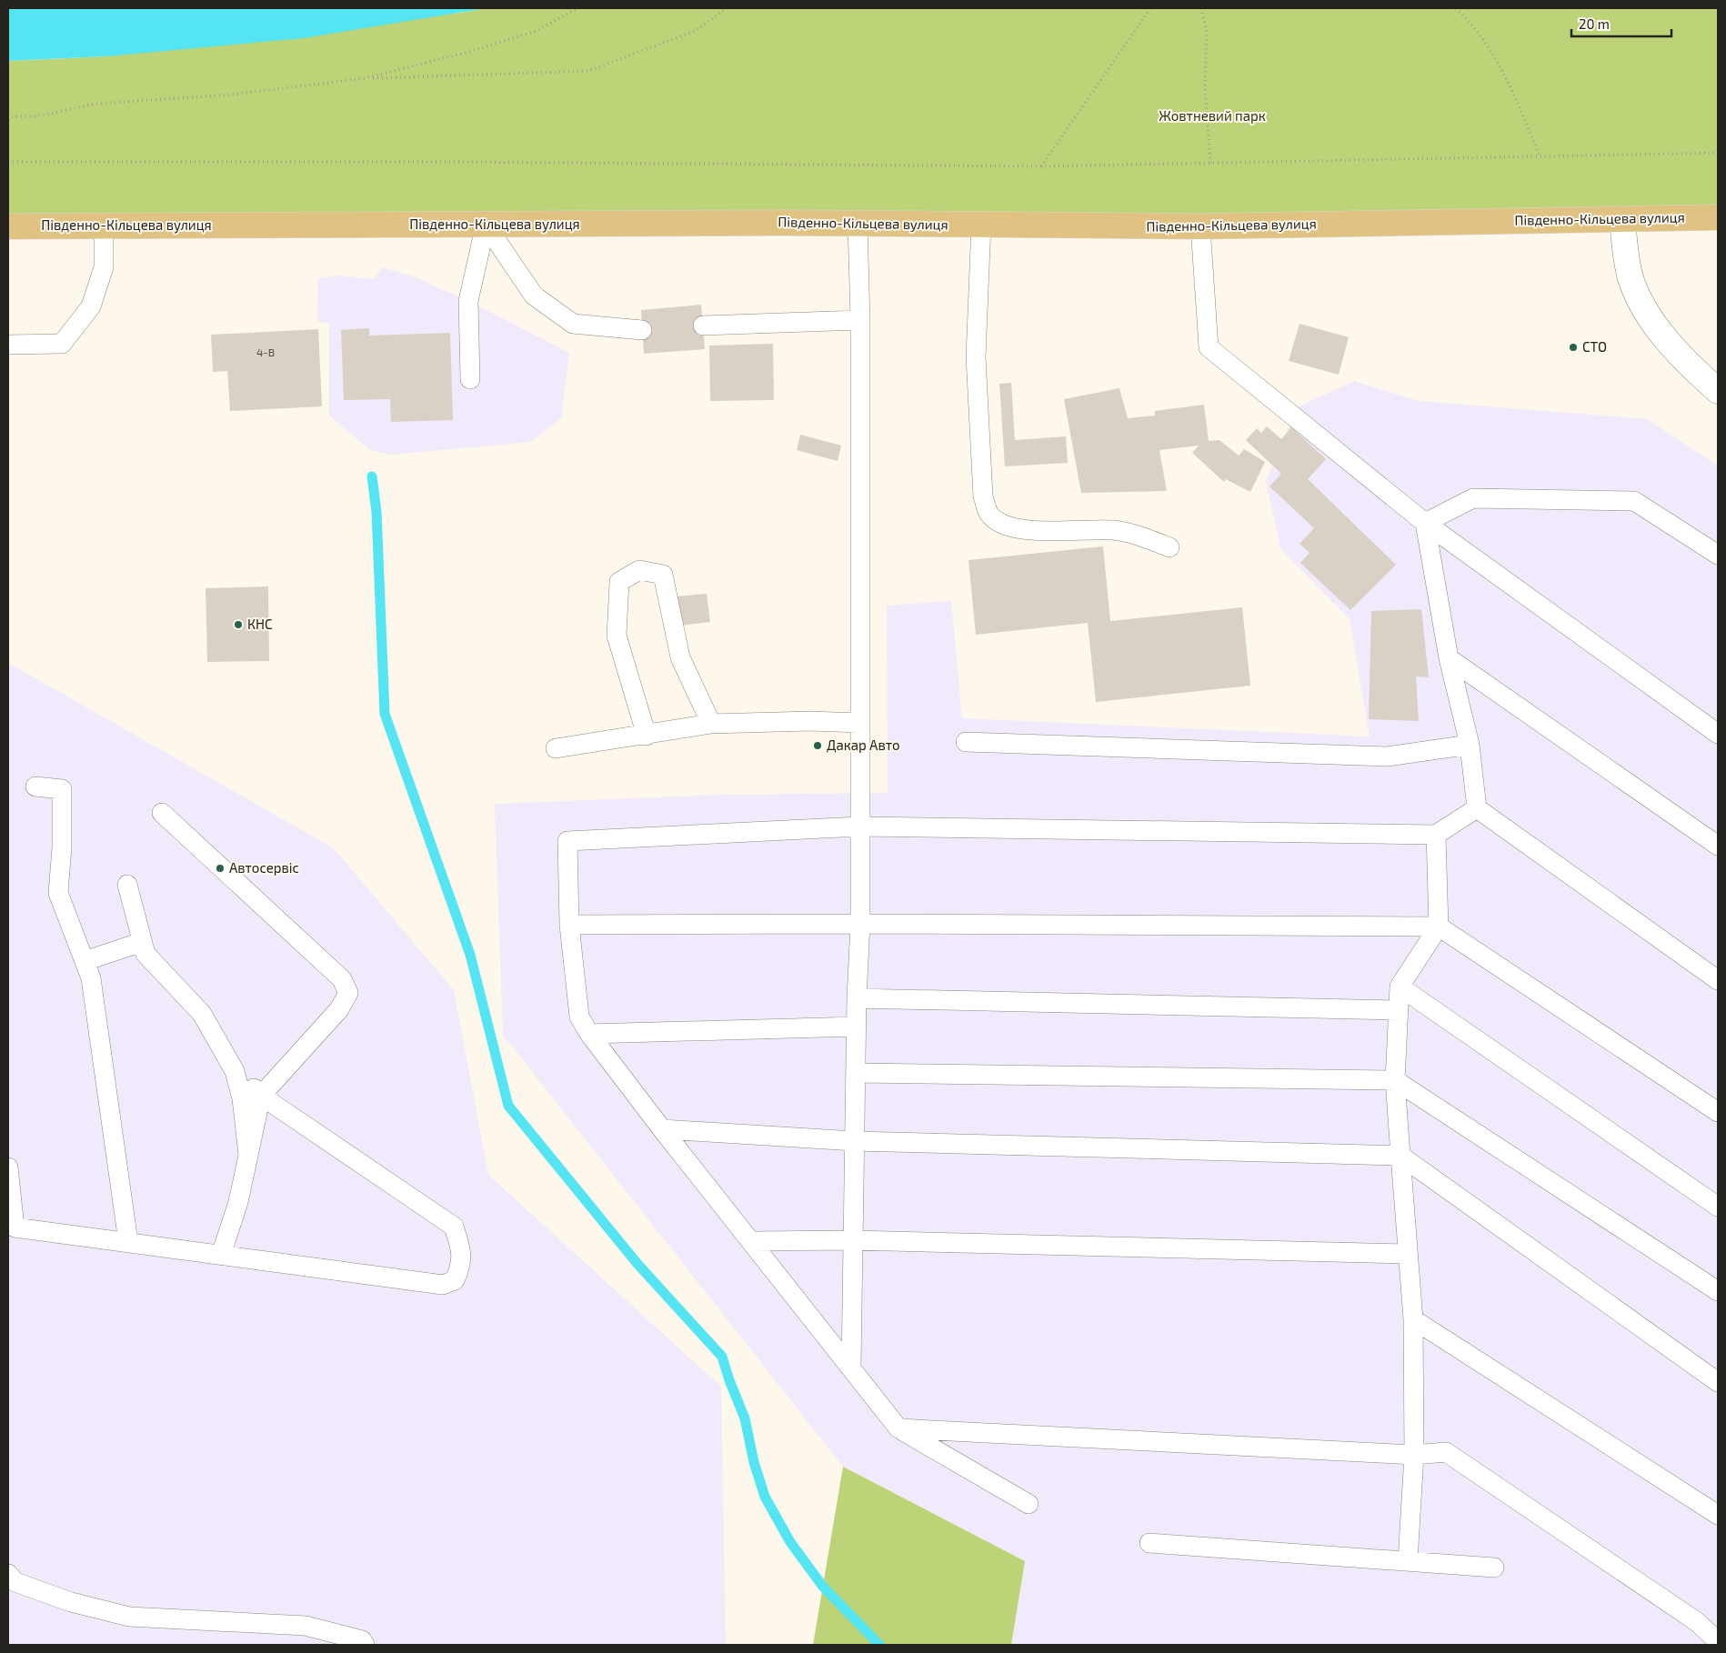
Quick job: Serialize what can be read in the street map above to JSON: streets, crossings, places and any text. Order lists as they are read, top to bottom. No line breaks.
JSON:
{"streets":{"main road":["Південно-Кільцева вулиця"]},"parks":["Жовтневий парк"],"places":["СТО","КНС","Дакар Авто","Автосервіс"],"house_numbers":["4-В"],"scale_bar":"20 m"}
